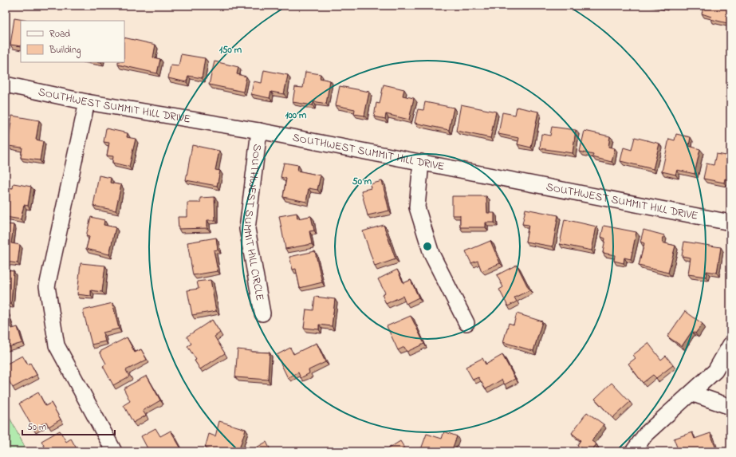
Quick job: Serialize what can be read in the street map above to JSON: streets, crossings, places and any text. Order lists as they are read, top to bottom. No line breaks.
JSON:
{"streets":{"street":["SOUTHWEST SUMMIT HILL DRIVE","SOUTHWEST SUMMIT HILL CIRCLE"]},"crossings":[["SOUTHWEST SUMMIT HILL DRIVE","SOUTHWEST SUMMIT HILL CIRCLE"]],"legend":["Road","Building"],"scale_bar":"50 m","rings":["150 m","100 m","50 m"]}
